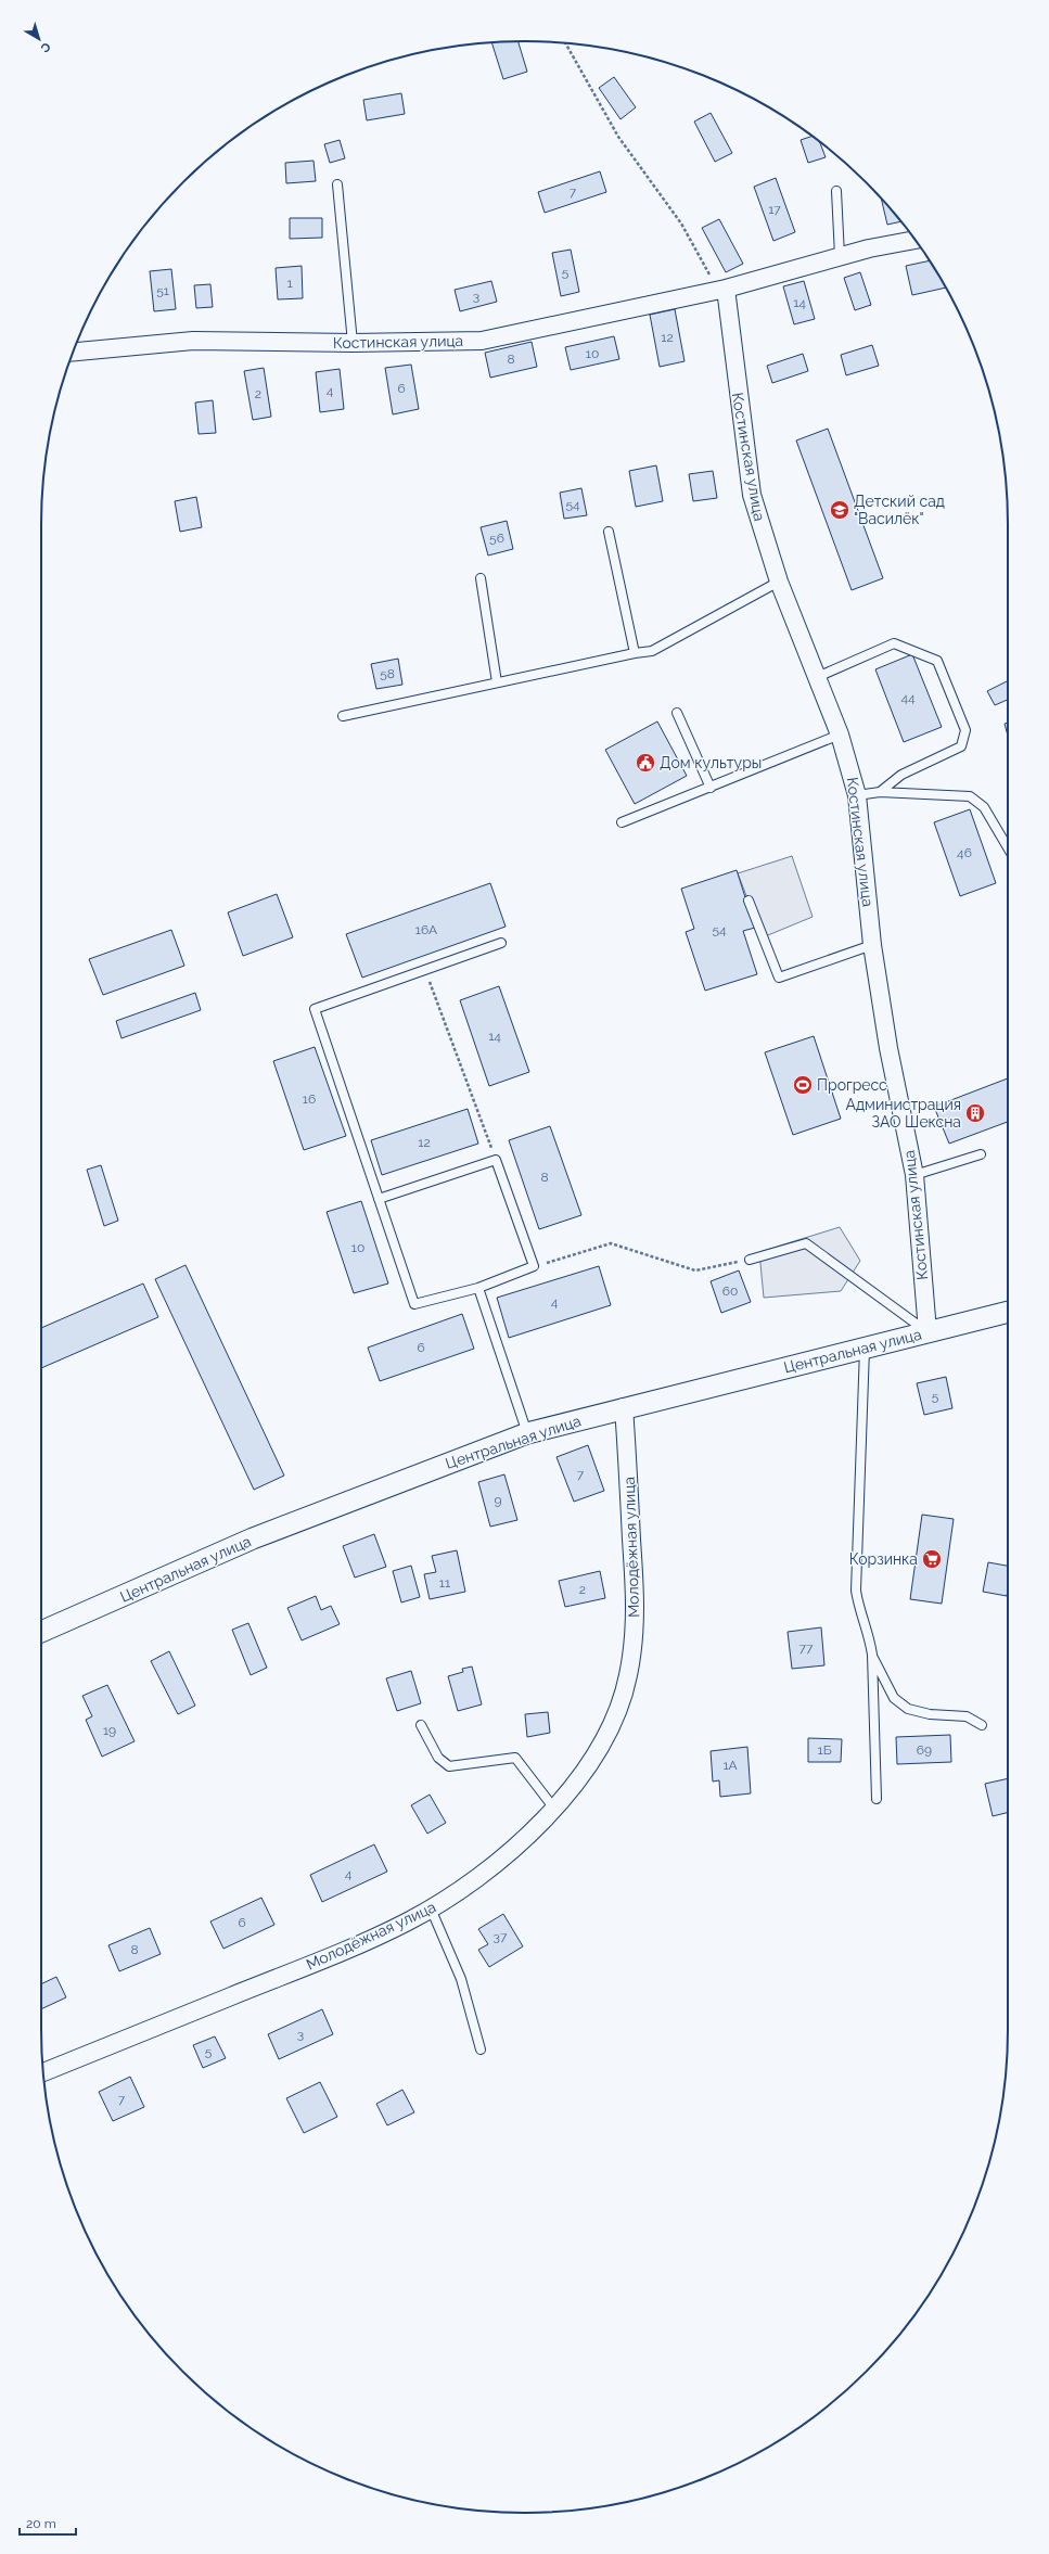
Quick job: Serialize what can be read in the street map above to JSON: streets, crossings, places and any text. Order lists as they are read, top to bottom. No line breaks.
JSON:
{"streets":{"street":["Костинская улица","Центральная улица","Молодёжная улица"]},"crossings":[["Костинская улица","Центральная улица"],["Центральная улица","Молодёжная улица"]],"places":{"school or university":["Детский сад \"Василёк\""],"public building":["Дом культуры"],"sports":["Прогресс"],"building":["Администрация ЗАО Шексна"],"supermarket":["Корзинка"]},"house_numbers":["7","17","5","1","51","3","14","12","10","8","6","4","2","54","56","58","44","46","16А","54","14","16","12","8","10","60","4","6","5","7","9","11","2","77","19","1Б","69","1А","4","6","37","8","3","5","7"],"scale_bar":"20 m","north":"bottom right"}
